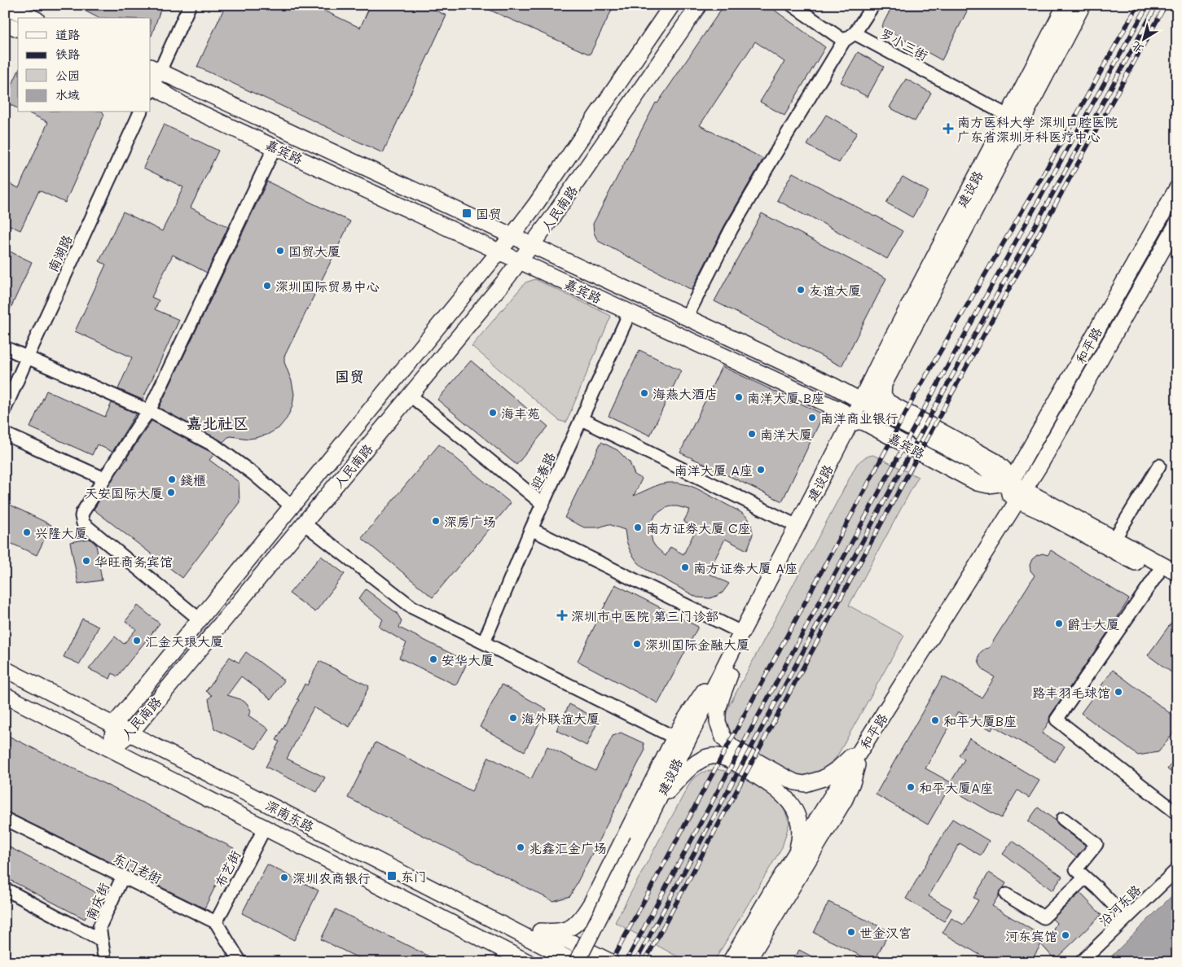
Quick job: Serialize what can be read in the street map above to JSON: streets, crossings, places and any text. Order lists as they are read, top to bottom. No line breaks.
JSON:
{"streets":{"main road":["嘉宾路","建设路","人民南路","和平路","深南东路"],"street":["罗小三街","南湖路","迎春路","东门老街","布艺街","南庆街","沿河东路"]},"crossings":[["罗小三街","建设路"],["嘉宾路","建设路"],["嘉宾路","人民南路"],["嘉宾路","和平路"],["嘉宾路","迎春路"],["建设路","深南东路"],["人民南路","深南东路"],["深南东路","布艺街"],["东门老街","布艺街"],["东门老街","南庆街"]],"districts":["国贸","嘉北社区"],"places":{"health":["南方医科大学 深圳口腔医院 广东省深圳牙科医疗中心","深圳市中医院 第三门诊部"],"transit":["国贸","东门"],"other":["国贸大厦","深圳国际贸易中心","友谊大厦","海燕大酒店","南洋大厦 B座","海丰苑","南洋商业银行","南洋大厦","南洋大厦 A座","錢櫃","天安国际大厦","深房广场","南方证券大厦 C座","兴隆大厦","华旺商务宾馆","南方证券大厦 A座","爵士大厦","汇金天琅大厦","深圳国际金融大厦","安华大厦","路丰羽毛球馆","海外联谊大厦","和平大厦B座","和平大厦A座","兆鑫汇金广场","深圳农商银行","世金汉宫","河东宾馆"]},"legend":["道路","铁路","公园","水域"],"north":"bottom left"}
